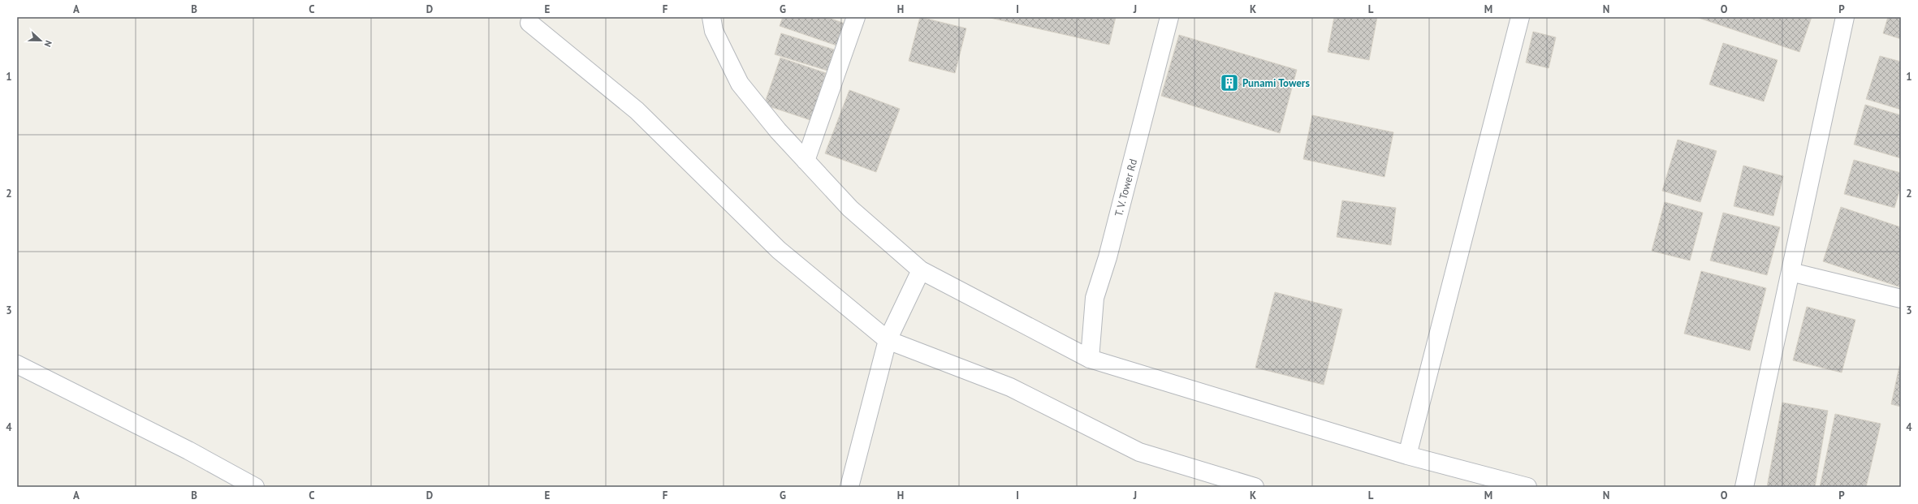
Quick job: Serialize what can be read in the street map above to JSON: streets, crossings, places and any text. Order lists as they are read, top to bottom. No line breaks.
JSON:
{"streets":{"street":["T. V. Tower Rd"]},"places":{"building":["Punami Towers"]},"north":"right","grid":{"columns":["A","B","C","D","E","F","G","H","I","J","K","L","M","N","O","P"],"rows":["1","2","3","4"]}}
